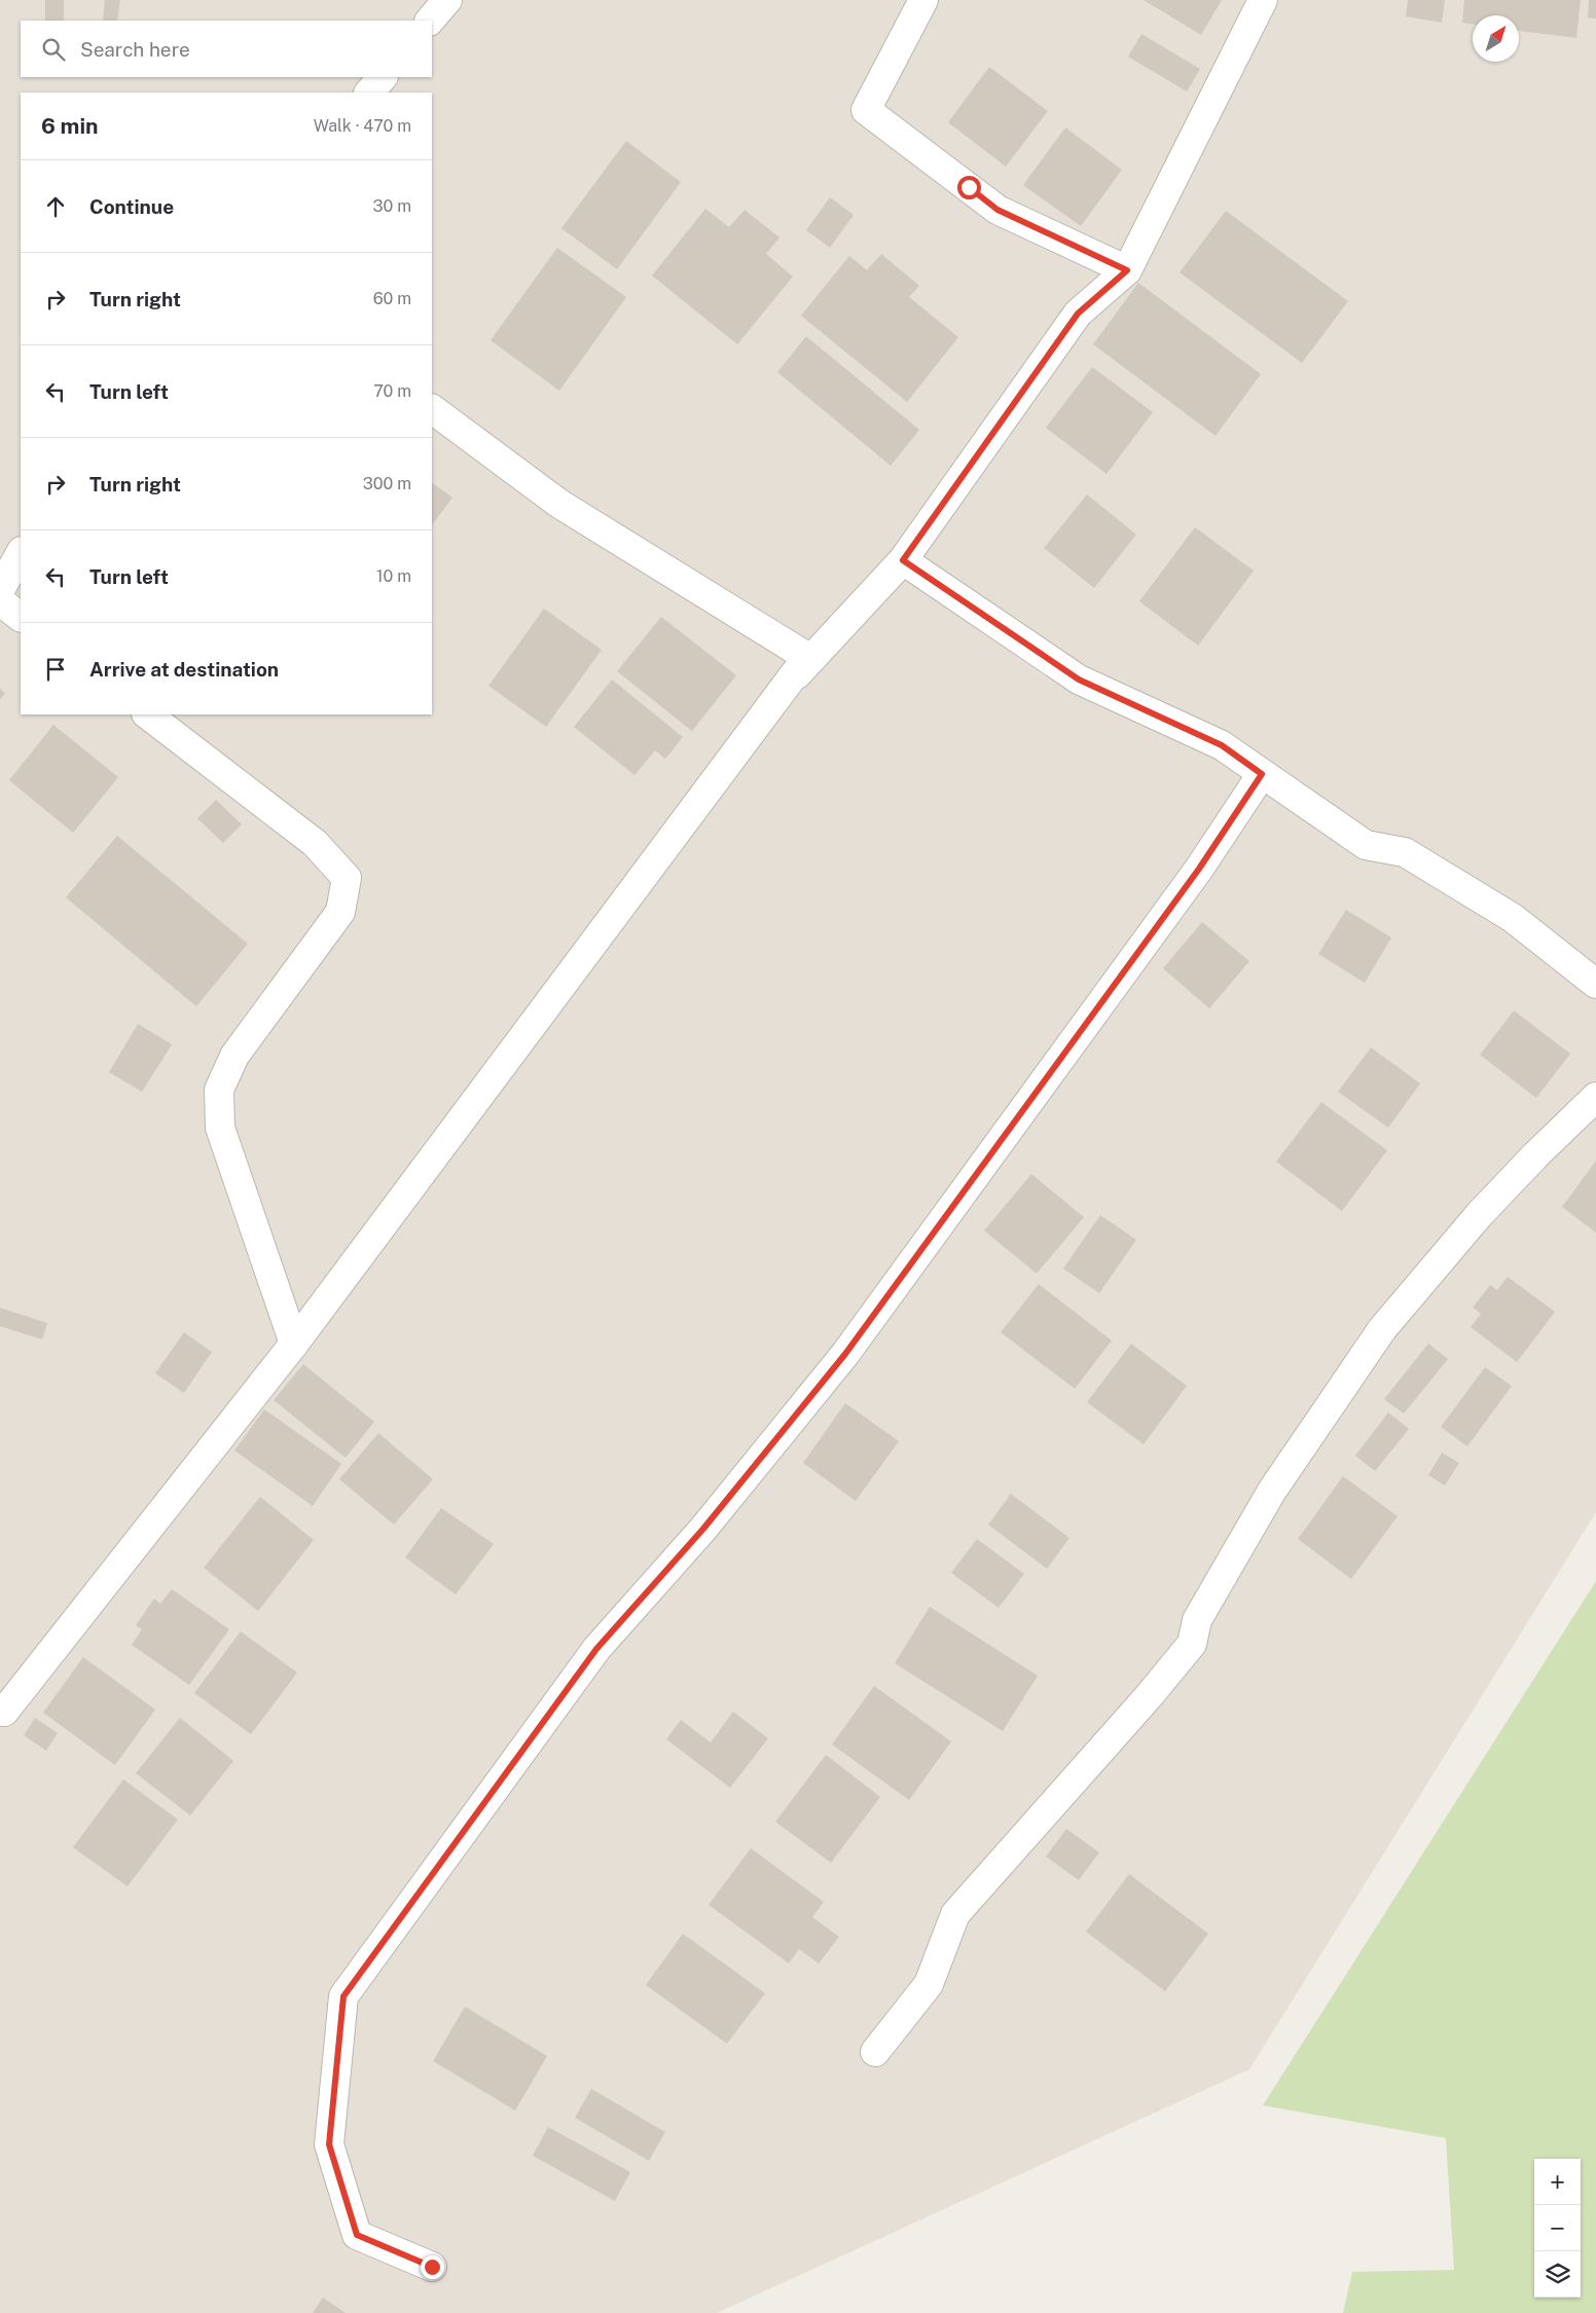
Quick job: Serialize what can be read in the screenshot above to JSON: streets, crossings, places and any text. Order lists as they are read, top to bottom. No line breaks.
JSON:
{"north":"top right","page":{"search":"Search here","heading":["6 min","Walk · 470 m"],"list":[["Continue","30 m"],["Turn right","60 m"],["Turn left","70 m"],["Turn right","300 m"],["Turn left","10 m"],"Arrive at destination"],"map_buttons":["+","−"]}}
